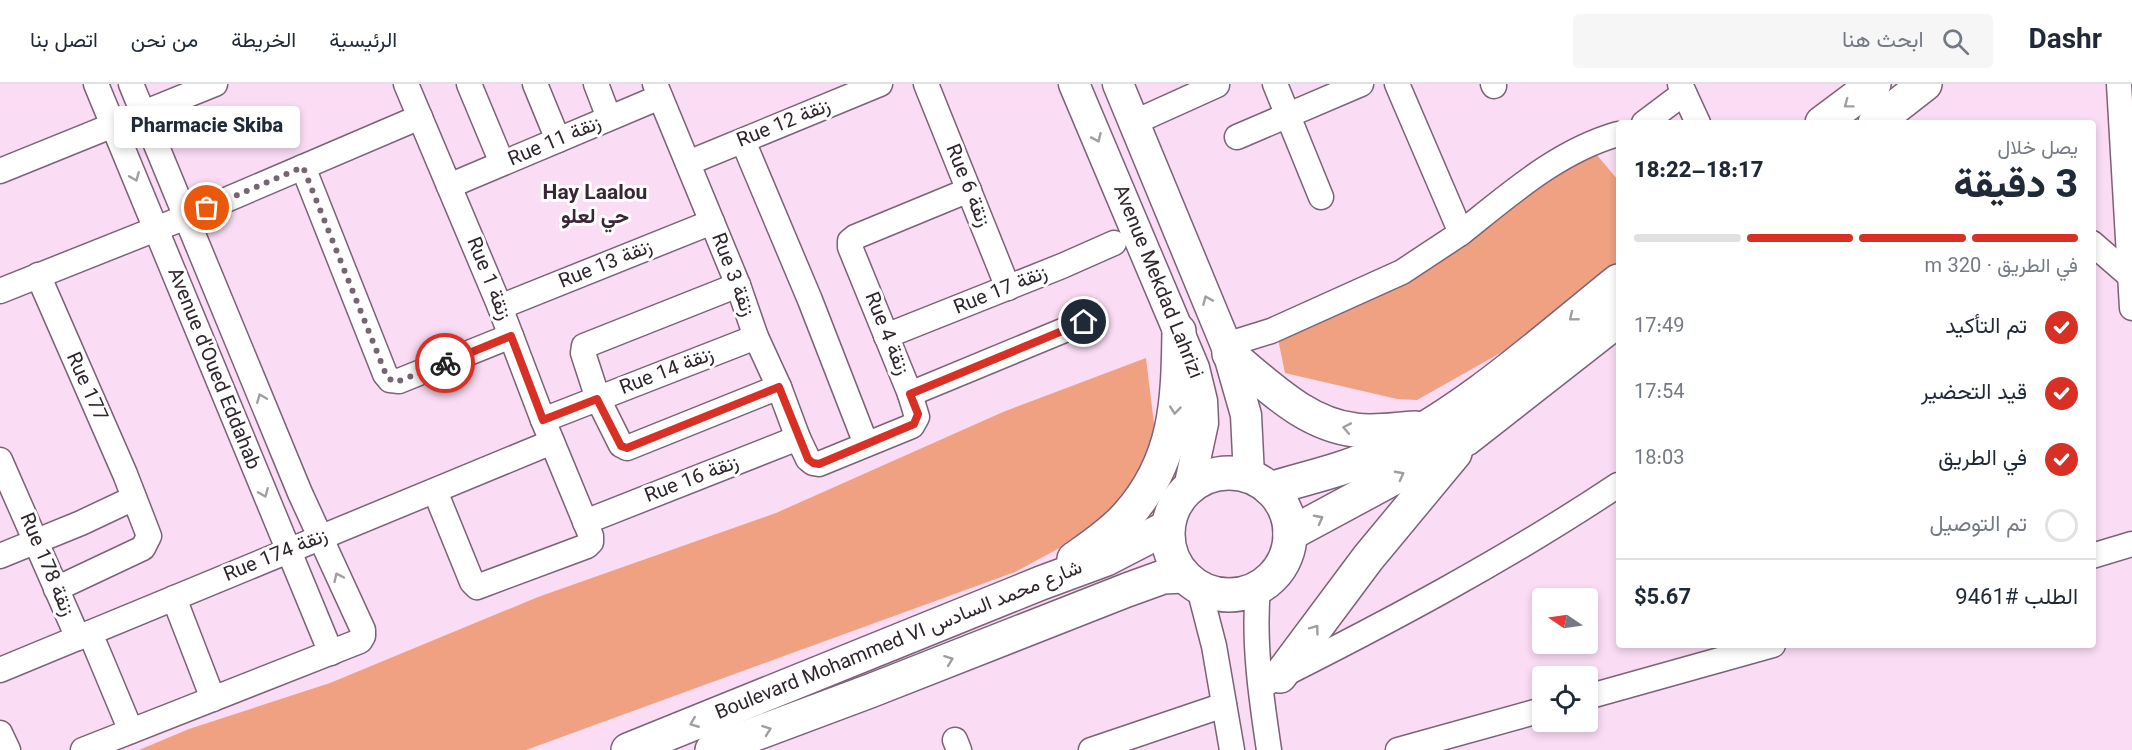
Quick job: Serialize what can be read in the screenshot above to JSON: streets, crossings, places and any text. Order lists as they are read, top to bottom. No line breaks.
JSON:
{"streets":{"highway":["Boulevard Mohammed VI شارع محمد السادس"],"main road":["Avenue Mekdad Lahrizi"],"street":["Rue 12 زنقة","Rue 11 زنقة","Rue 6 زنقة","Rue 13 زنقة","Rue 3 زنقة","Rue 1 زنقة","Rue 17 زنقة","Rue 4 زنقة","Avenue d'Oued Eddahab","Rue 14 زنقة","Rue 177","Rue 16 زنقة","Rue 174 زنقة","Rue 178 زنقة"]},"crossings":[["Rue 12 زنقة","Rue 3 زنقة"],["Rue 11 زنقة","Rue 3 زنقة"],["Rue 11 زنقة","Rue 1 زنقة"],["Rue 6 زنقة","Rue 17 زنقة"],["Rue 6 زنقة","Rue 4 زنقة"],["Rue 13 زنقة","Rue 3 زنقة"],["Rue 13 زنقة","Rue 1 زنقة"],["Rue 3 زنقة","Rue 4 زنقة"],["Rue 3 زنقة","Rue 14 زنقة"],["Rue 3 زنقة","Rue 16 زنقة"],["Rue 1 زنقة","Rue 14 زنقة"],["Rue 1 زنقة","Rue 16 زنقة"],["Rue 1 زنقة","Rue 174 زنقة"],["Avenue Mekdad Lahrizi","Boulevard Mohammed VI شارع محمد السادس"],["Rue 17 زنقة","Rue 4 زنقة"],["Avenue d'Oued Eddahab","Rue 174 زنقة"],["Rue 14 زنقة","Rue 174 زنقة"],["Rue 177","Rue 178 زنقة"],["Rue 16 زنقة","Rue 174 زنقة"],["Rue 174 زنقة","Rue 178 زنقة"]],"districts":["Hay Laalou حي لعلو"],"places":["Pharmacie Skiba"],"north":"left","page":{"header":"Dashr","search":"ابحث هنا","nav":["الرئيسية","الخريطة","من نحن","اتصل بنا"],"bubble":"Pharmacie Skiba","heading":["3 دقيقة","يصل خلال","18:17–18:22"],"panel":["الطلب #9461","$5.67"],"bar":"في الطريق · 320 m","list":[["تم التأكيد","17:49"],["قيد التحضير","17:54"],["في الطريق","18:03"],"تم التوصيل"]}}
